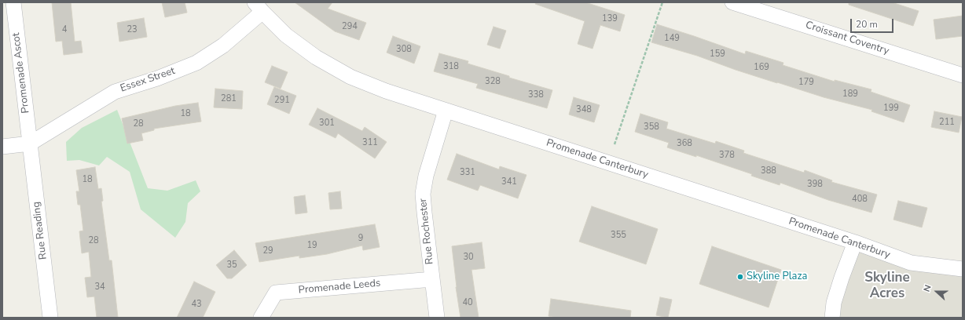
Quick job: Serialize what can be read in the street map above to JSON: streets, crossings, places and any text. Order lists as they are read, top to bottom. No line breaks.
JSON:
{"streets":{"street":["Croissant Coventry","Promenade Ascot","Essex Street","Promenade Canterbury","Rue Reading","Rue Rochester","Promenade Leeds"]},"crossings":[["Promenade Ascot","Essex Street"],["Promenade Ascot","Rue Reading"],["Essex Street","Promenade Canterbury"],["Essex Street","Rue Reading"],["Promenade Canterbury","Rue Rochester"],["Rue Rochester","Promenade Leeds"]],"districts":["Skyline Acres"],"places":["Skyline Plaza"],"house_numbers":["139","294","4","23","149","308","159","318","169","328","179","189","338","281","291","199","348","18","211","301","28","358","311","368","378","388","331","18","341","398","408","355","9","28","19","29","30","35","34","40","43"],"scale_bar":"20 m","north":"left"}
